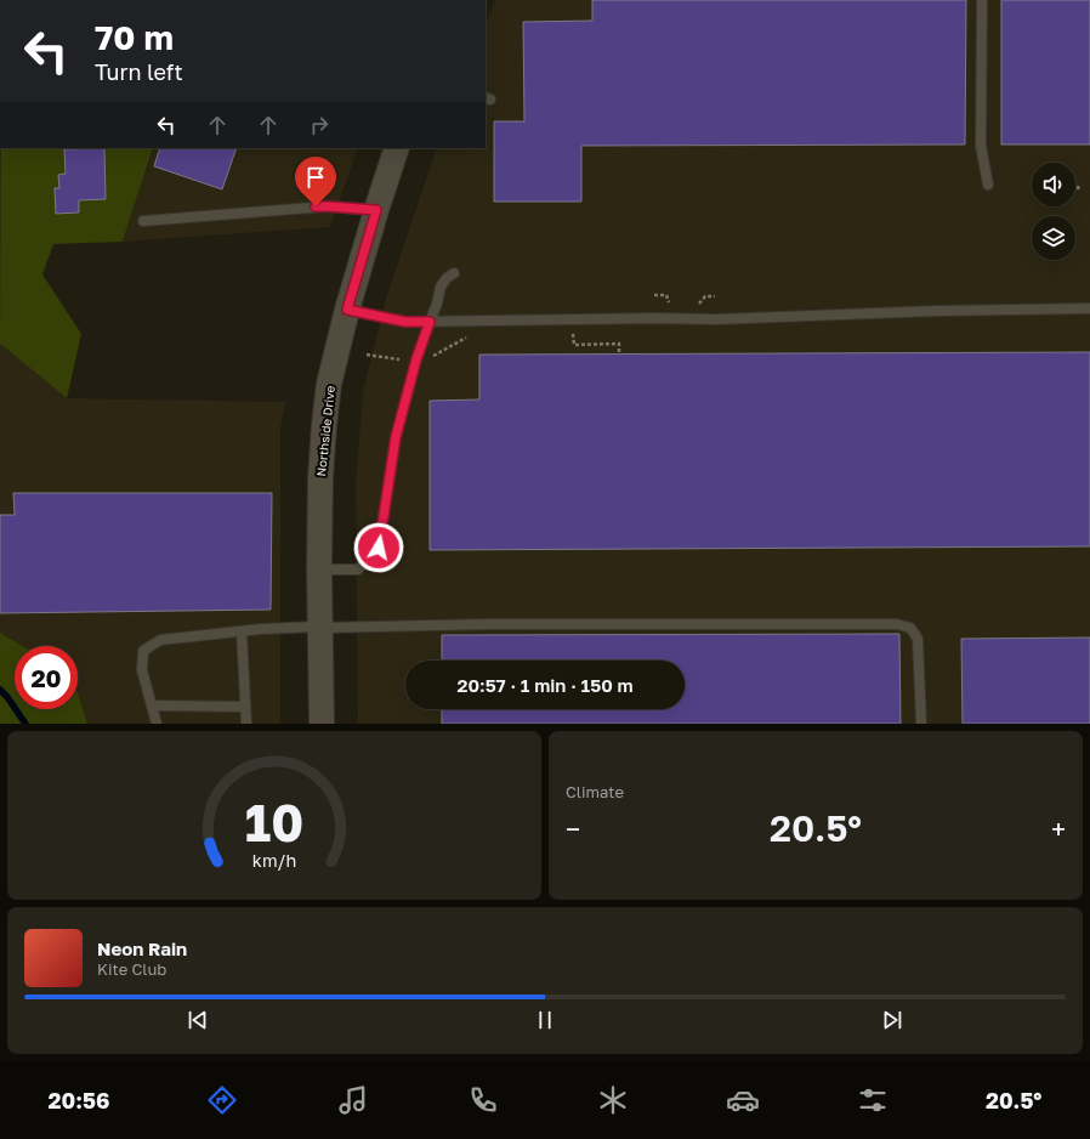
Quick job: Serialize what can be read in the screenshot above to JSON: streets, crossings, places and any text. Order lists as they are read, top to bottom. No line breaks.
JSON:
{"streets":{"street":["Northside Drive"]},"page":{"turn":["70 m","Turn left"],"limit":"20","trip":"20:57 · 1 min · 150 m","tile":"Climate","heat":["−","20.5°","+"],"song":["Neon Rain","Kite Club"],"tabs":["20:56","20.5°"],"gauge":["10","km/h"]}}
